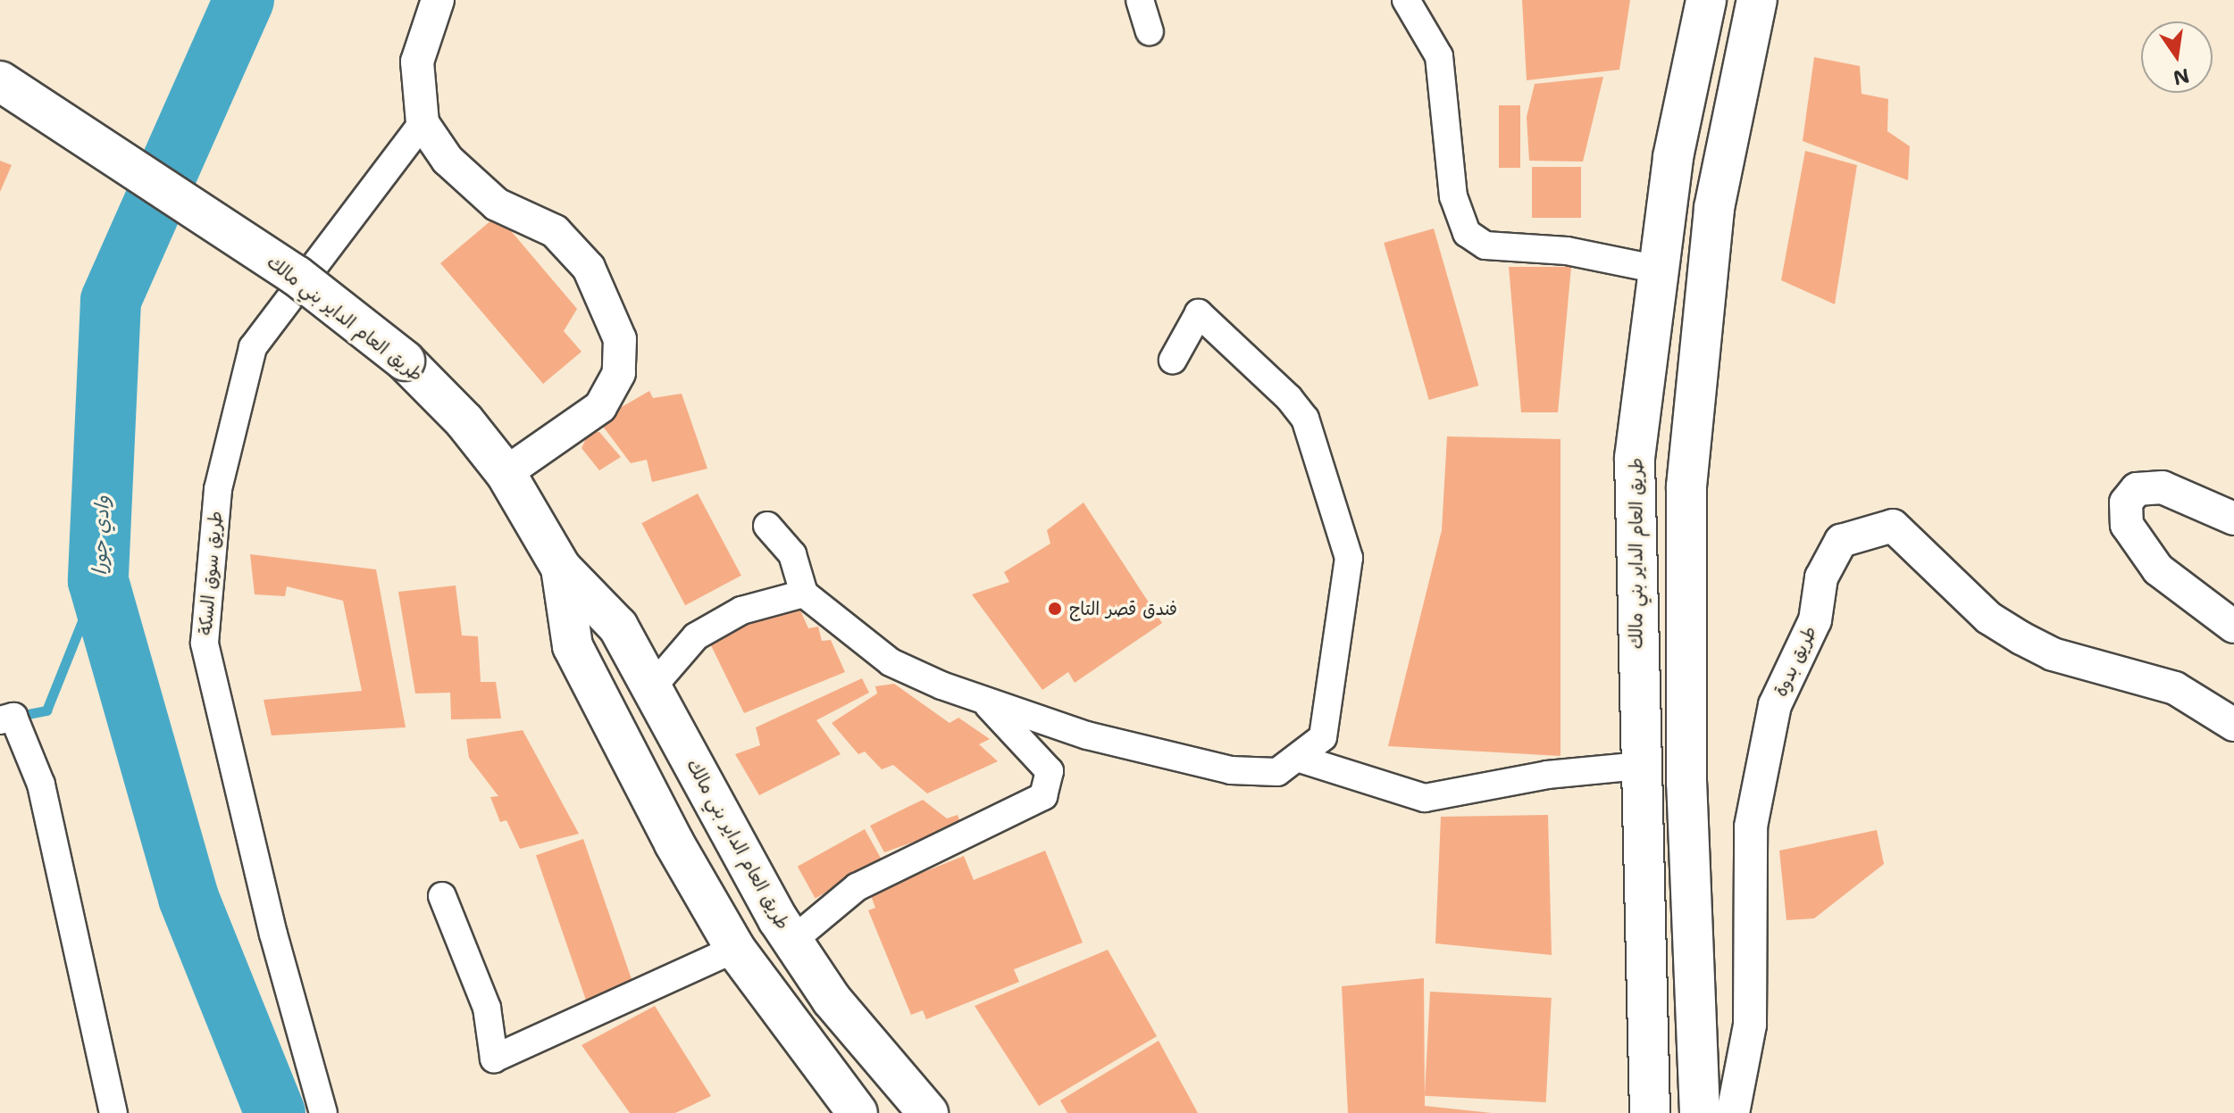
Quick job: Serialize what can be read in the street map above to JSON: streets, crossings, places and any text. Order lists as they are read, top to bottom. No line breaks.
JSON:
{"streets":{"highway":["طريق العام الداير بني مالك"],"street":["طريق سوق السكة","طريق بدوة"]},"water":["وادي جورا"],"places":["فندق قصر التاج"],"north":"bottom"}
